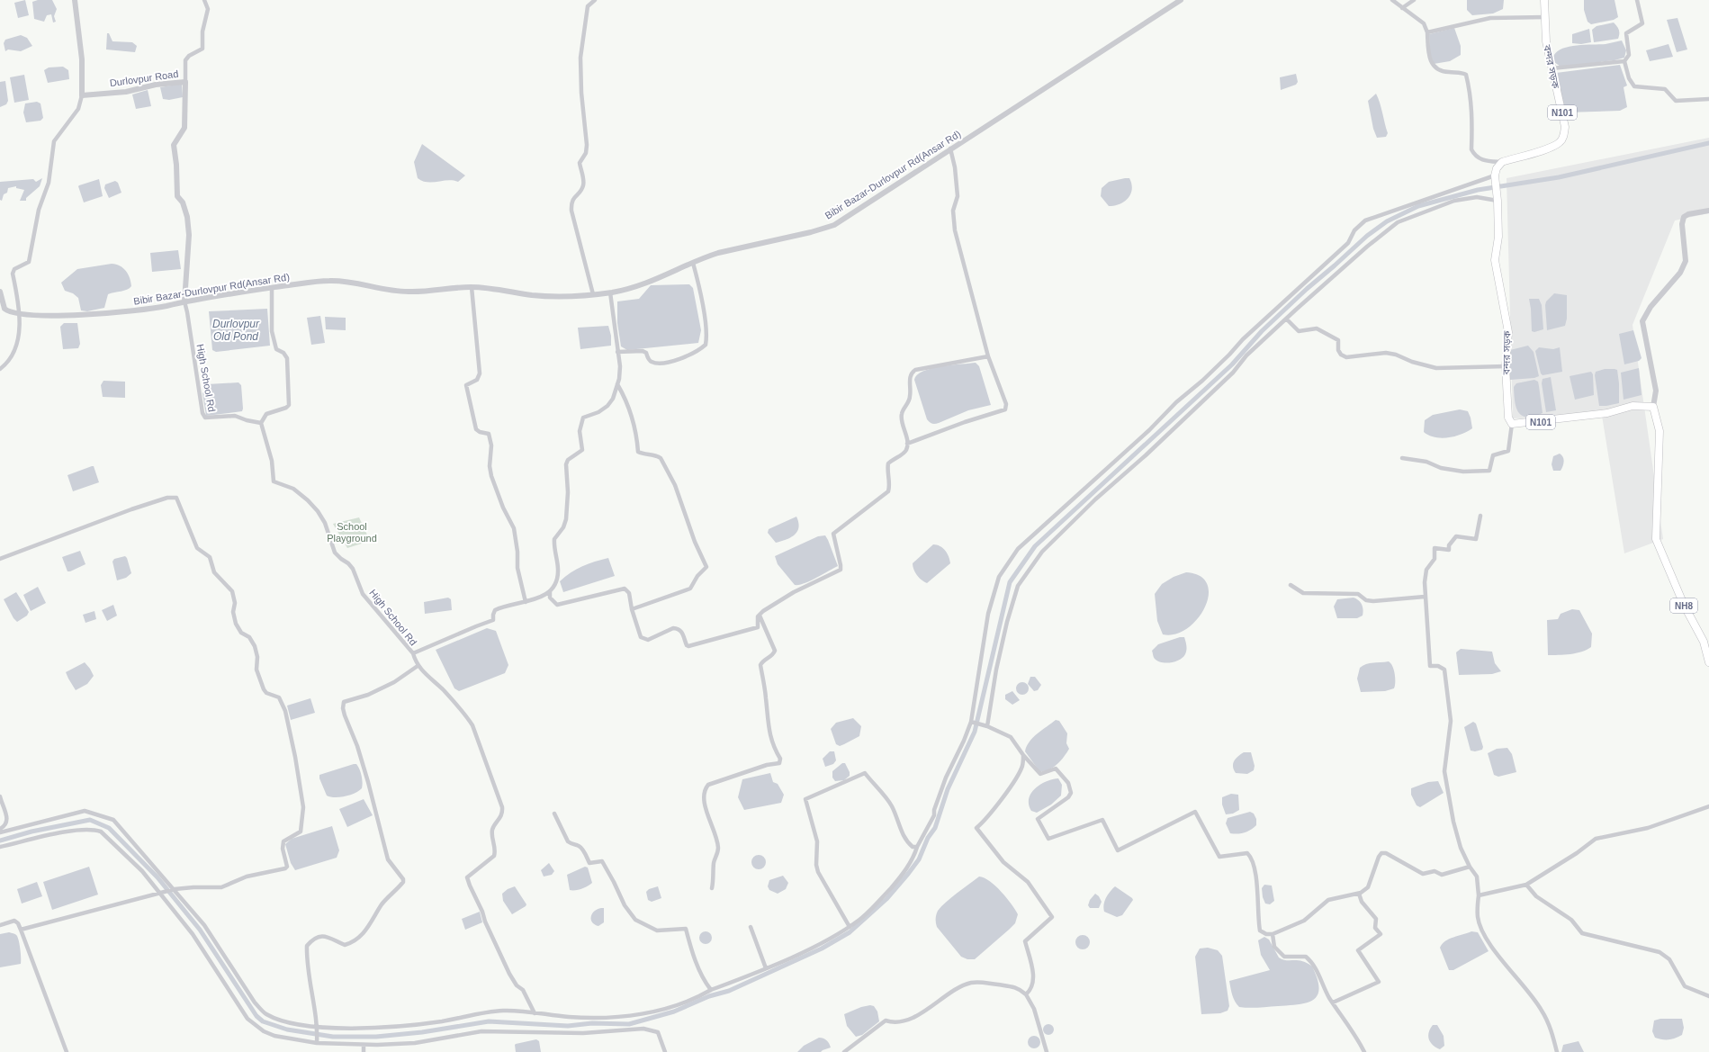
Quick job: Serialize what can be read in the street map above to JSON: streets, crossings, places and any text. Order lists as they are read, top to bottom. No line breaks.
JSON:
{"streets":{"highway":["বন্দর সড়ক","N101","NH8"],"street":["Durlovpur Road","Bibir Bazar-Durlovpur Rd(Ansar Rd)","High School Rd"]},"crossings":[["বন্দর সড়ক","N101"],["Durlovpur Road","Bibir Bazar-Durlovpur Rd(Ansar Rd)"],["Durlovpur Road","High School Rd"],["N101","NH8"],["Bibir Bazar-Durlovpur Rd(Ansar Rd)","High School Rd"]],"water":["Durlovpur Old Pond"],"parks":["School Playground"]}
